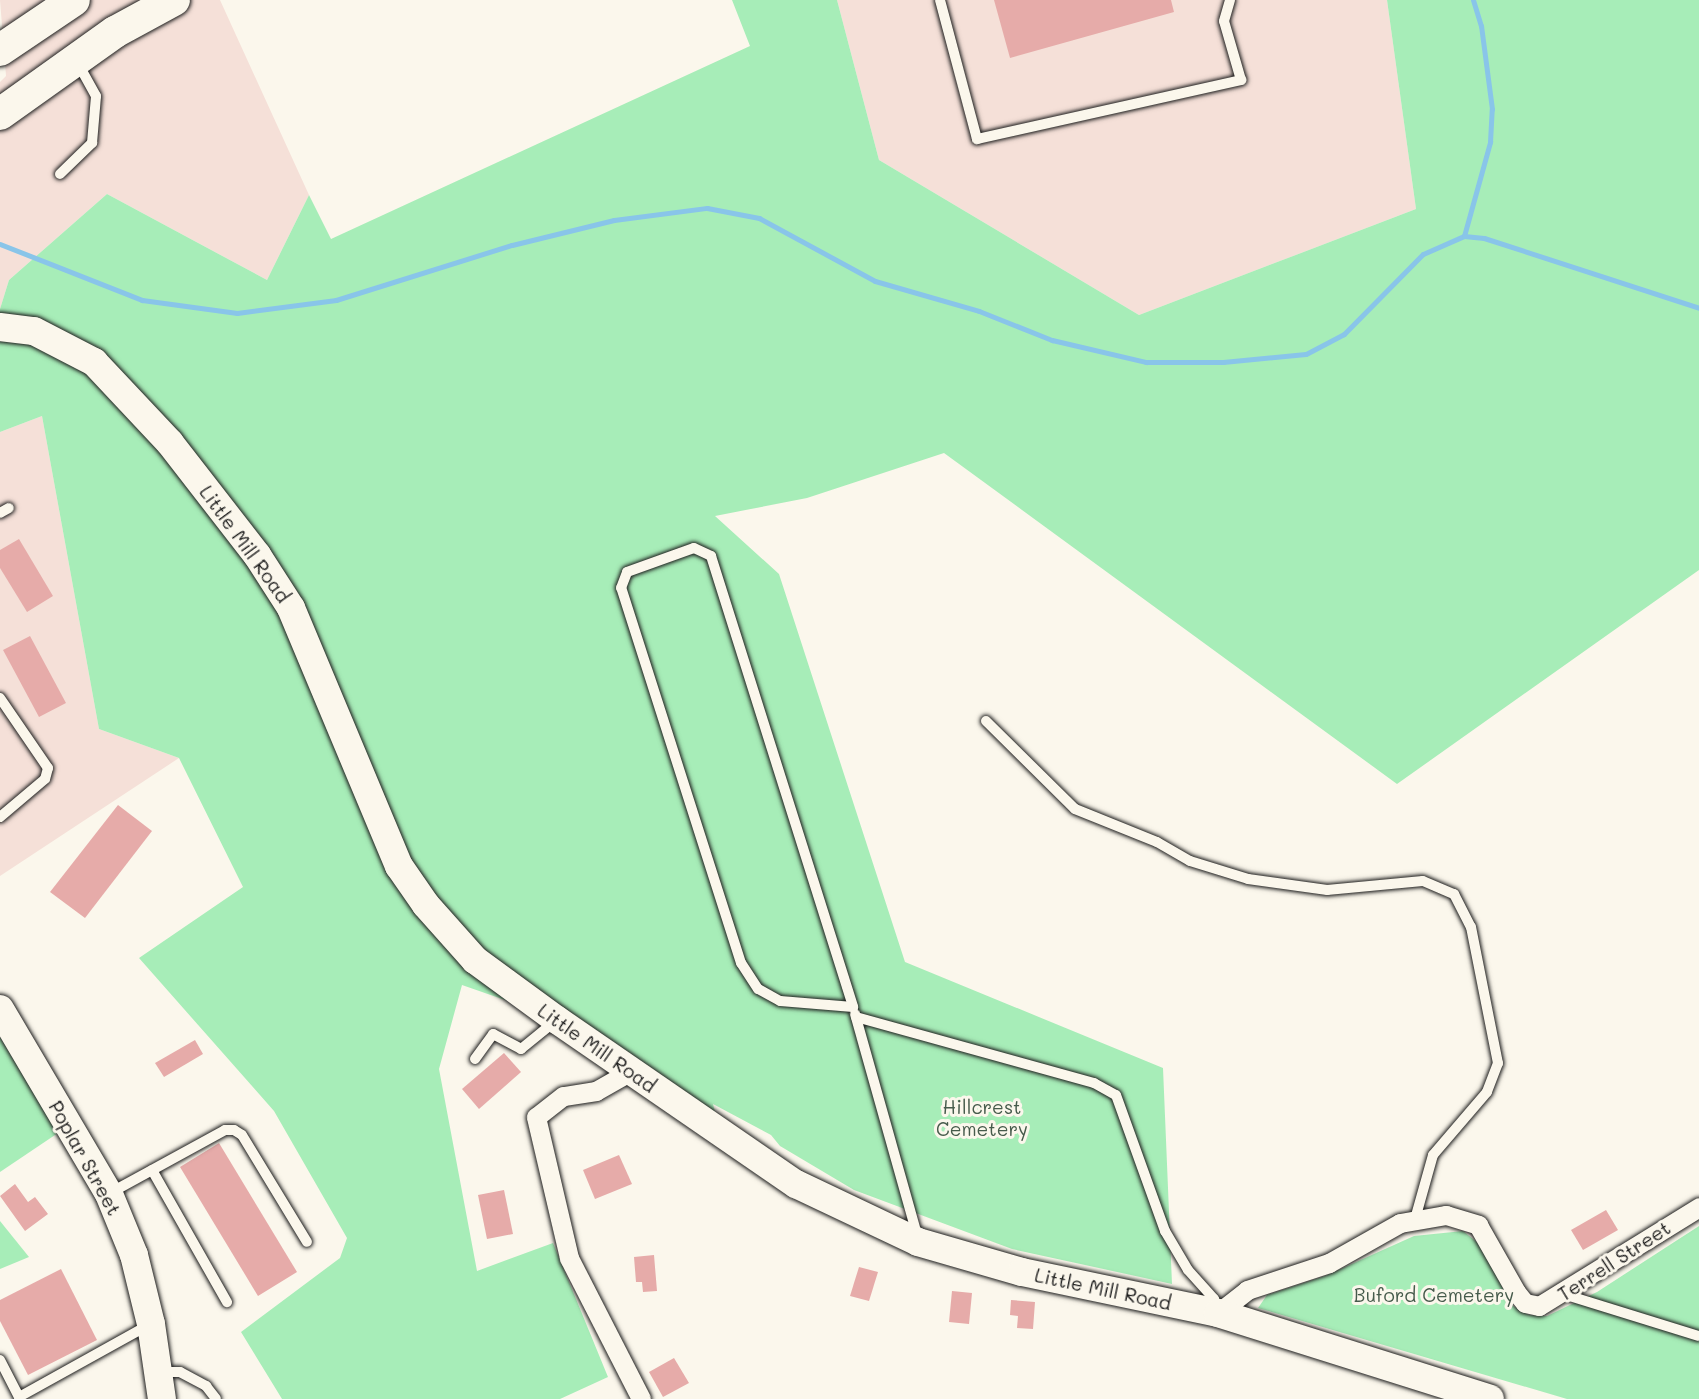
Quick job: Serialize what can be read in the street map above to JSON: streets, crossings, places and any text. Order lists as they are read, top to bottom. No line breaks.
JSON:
{"streets":{"street":["Little Mill Road","Poplar Street","Terrell Street"]},"crossings":[["Little Mill Road","Terrell Street"]],"parks":["Hillcrest Cemetery","Buford Cemetery"]}
